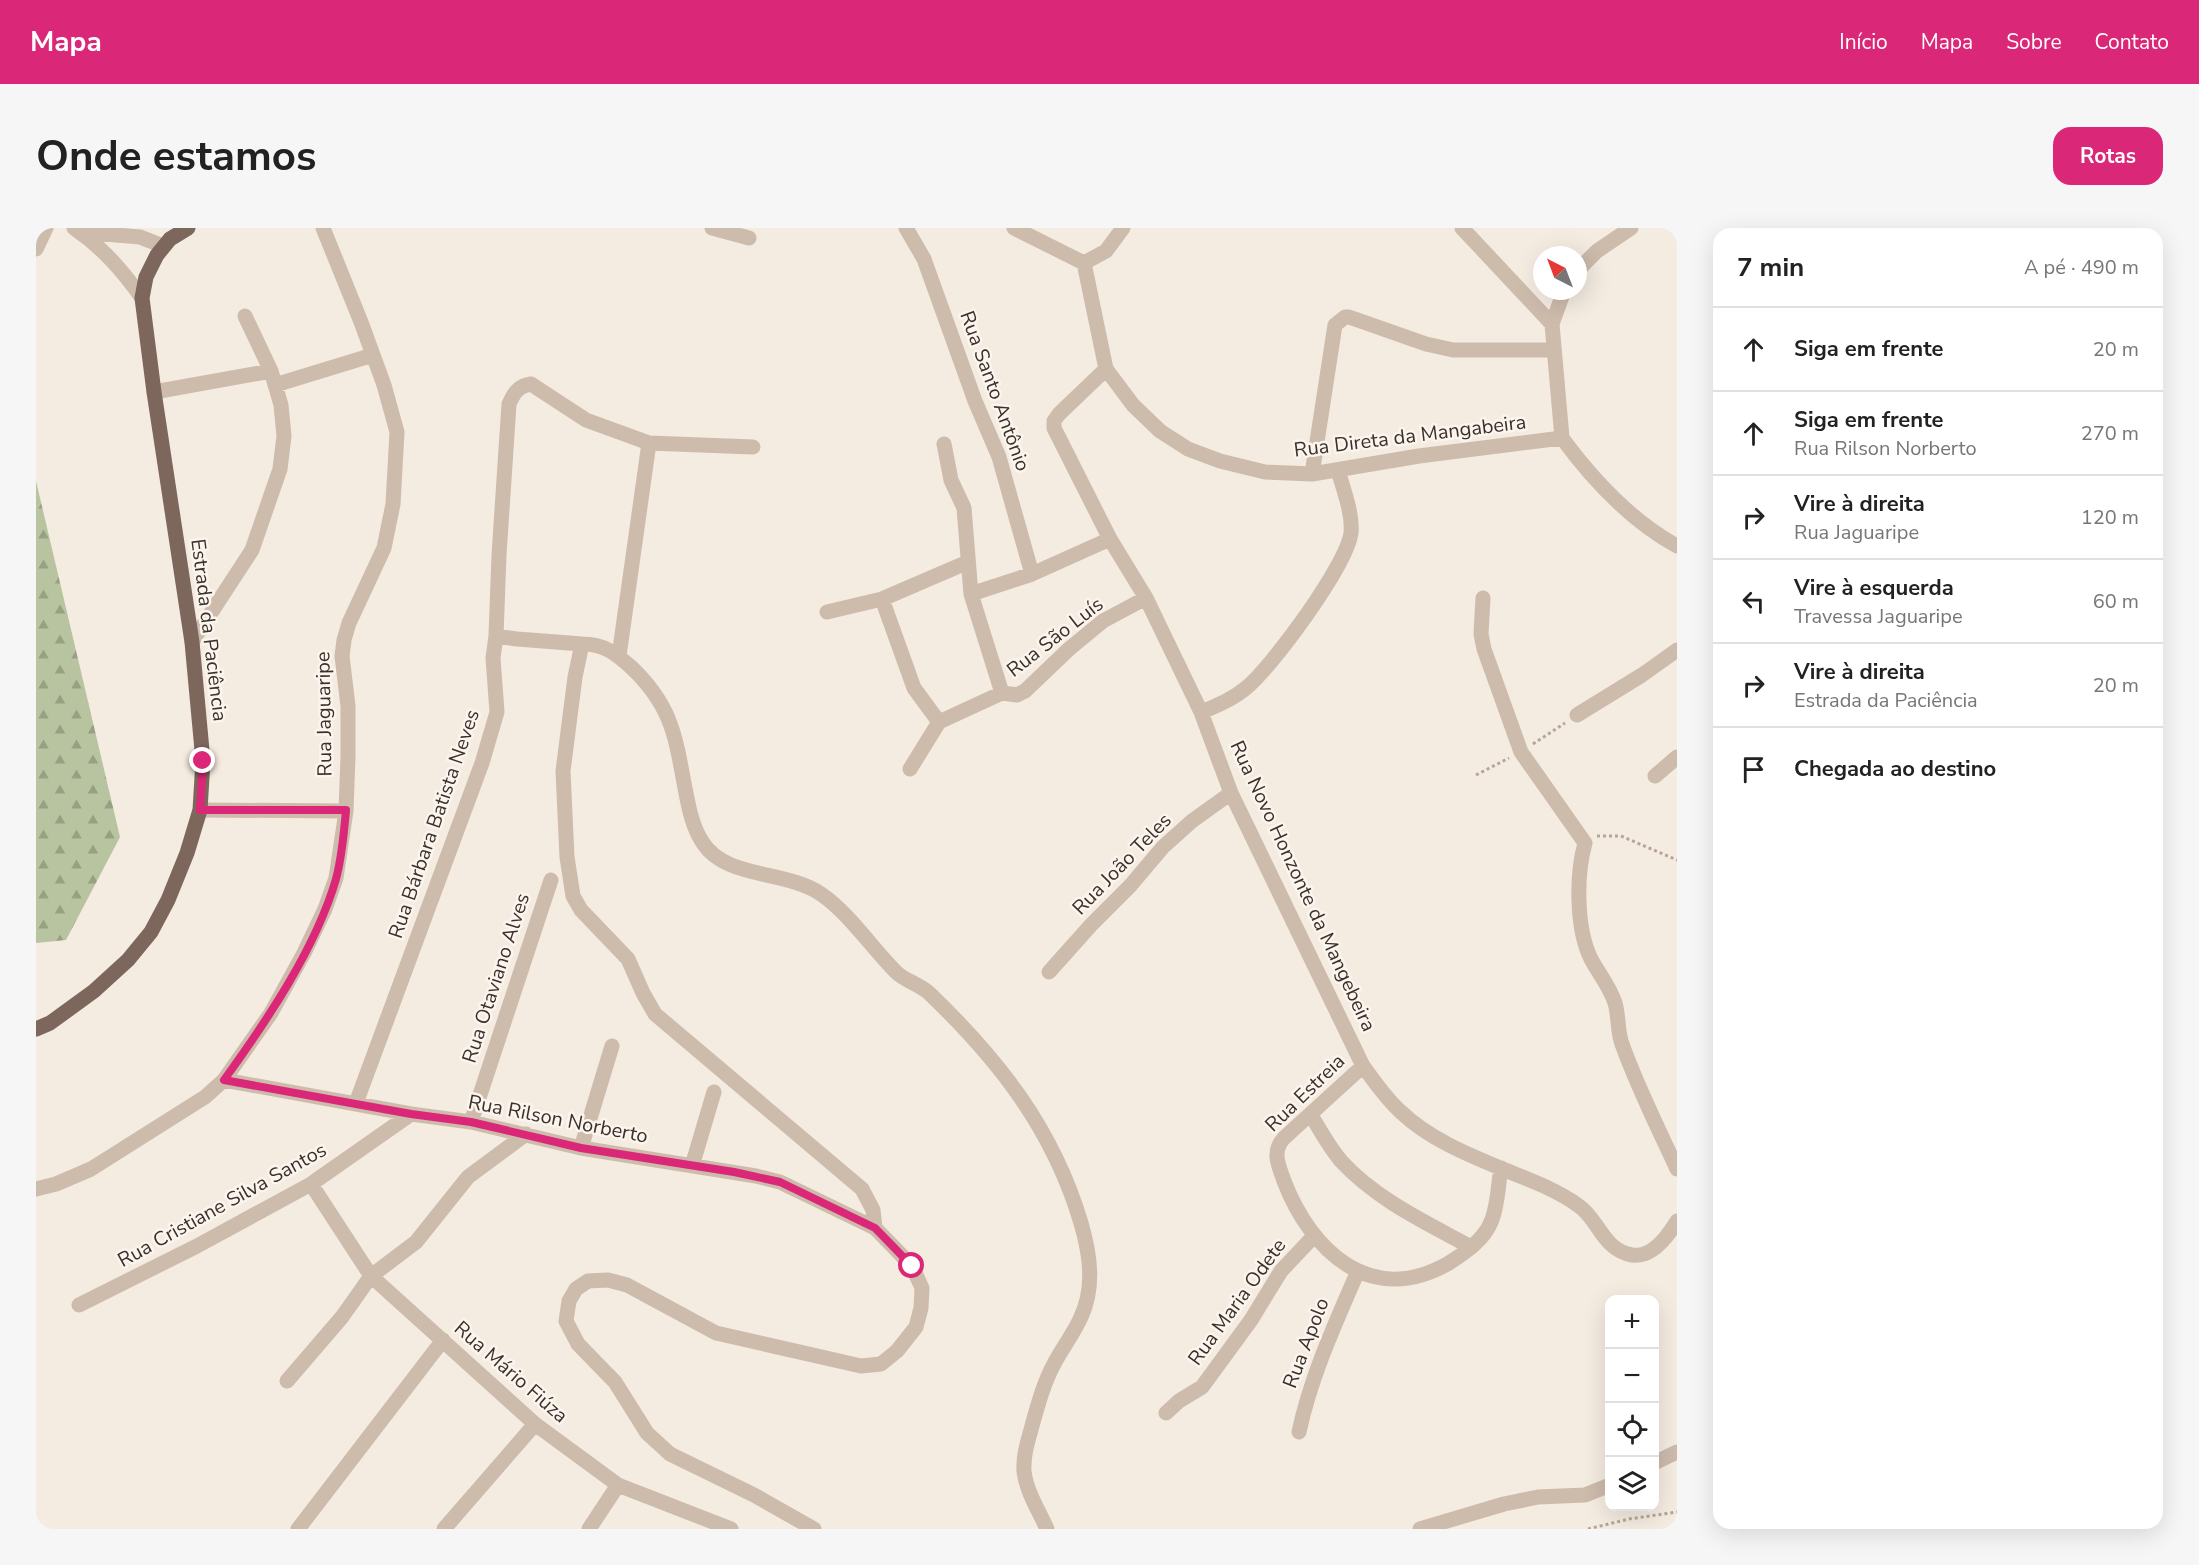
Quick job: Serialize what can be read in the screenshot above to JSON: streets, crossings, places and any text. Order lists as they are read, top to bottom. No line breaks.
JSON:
{"streets":{"main road":["Estrada da Paciência"],"street":["Rua Santo Antônio","Rua Direta da Mangabeira","Rua São Luís","Rua Jaguaripe","Rua Bárbara Batista Neves","Rua João Teles","Rua Novo Honzonte da Mangebeira","Rua Otaviano Alves","Rua Estreia","Rua Rilson Norberto","Rua Cristiane Silva Santos","Rua Maria Odete","Rua Apolo","Rua Mário Fiúza"]},"crossings":[["Rua Direta da Mangabeira","Rua Novo Honzonte da Mangebeira"],["Rua São Luís","Rua Novo Honzonte da Mangebeira"],["Rua Jaguaripe","Rua Rilson Norberto"],["Rua Bárbara Batista Neves","Rua Rilson Norberto"],["Rua João Teles","Rua Novo Honzonte da Mangebeira"],["Rua Novo Honzonte da Mangebeira","Rua Estreia"],["Rua Otaviano Alves","Rua Rilson Norberto"],["Rua Estreia","Rua Maria Odete"],["Rua Estreia","Rua Apolo"],["Rua Rilson Norberto","Rua Cristiane Silva Santos"],["Rua Cristiane Silva Santos","Rua Mário Fiúza"]],"north":"top left","page":{"header":"Mapa","nav":["Início","Mapa","Sobre","Contato"],"buttons":"Rotas","title":"Onde estamos","heading":["7 min","A pé · 490 m"],"list":[["Siga em frente","20 m"],["Siga em frente","Rua Rilson Norberto","270 m"],["Vire à direita","Rua Jaguaripe","120 m"],["Vire à esquerda","Travessa Jaguaripe","60 m"],["Vire à direita","Estrada da Paciência","20 m"],"Chegada ao destino"],"map_buttons":["+","−"]}}
